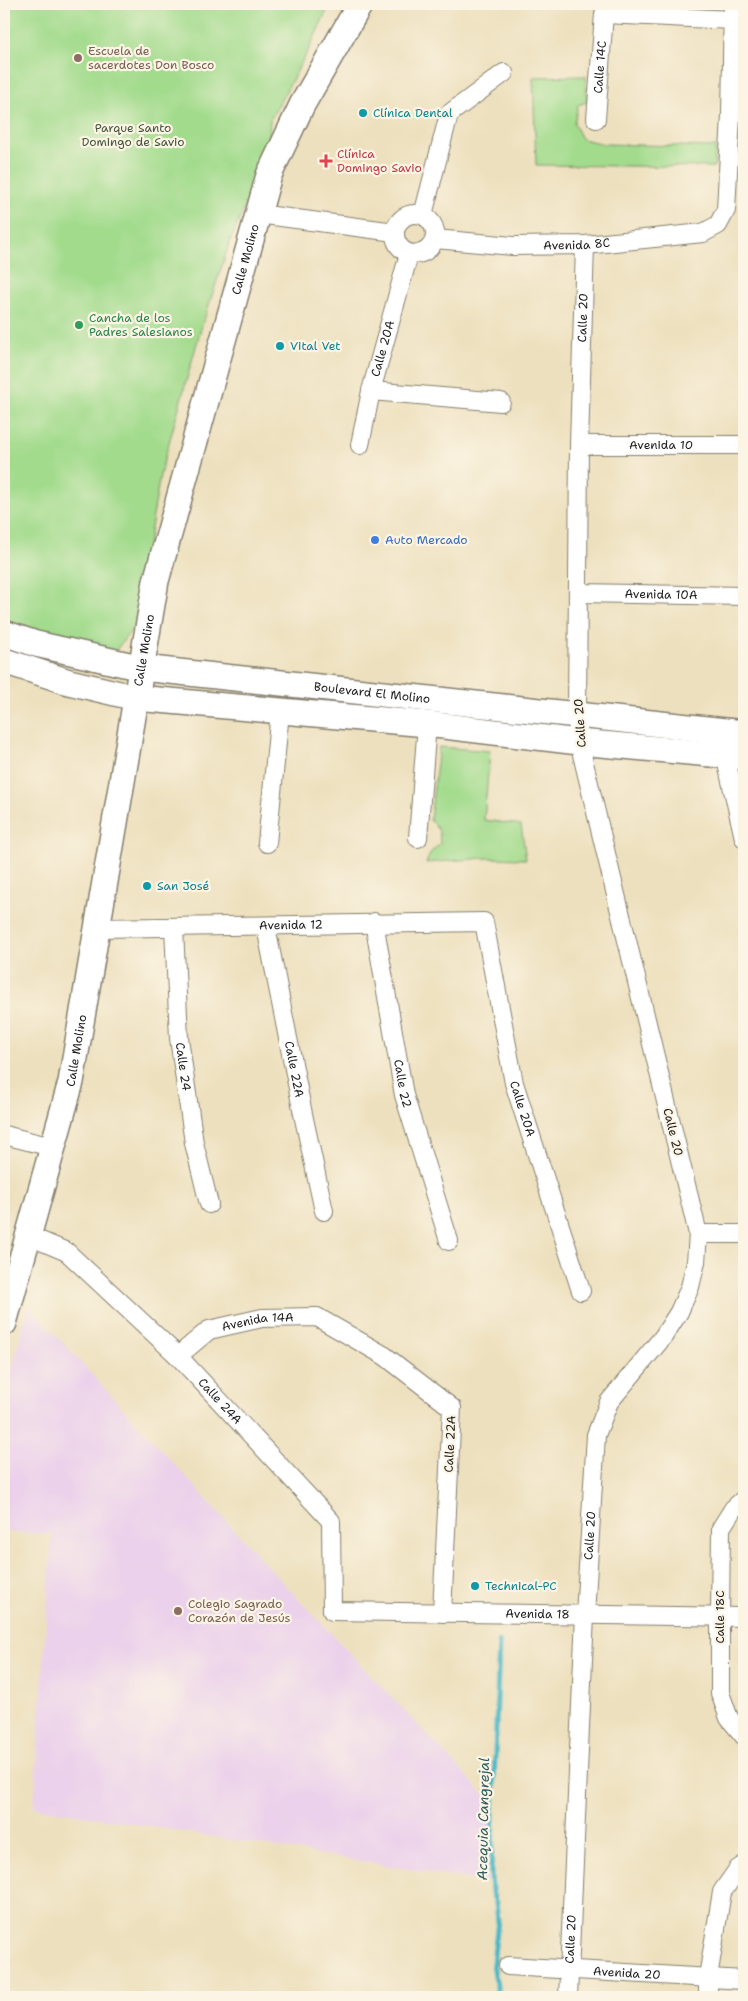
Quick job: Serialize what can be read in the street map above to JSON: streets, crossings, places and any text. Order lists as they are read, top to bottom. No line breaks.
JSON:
{"streets":{"street":["Calle 14C","Avenida 8C","Calle Molino","Calle 20","Calle 20A","Avenida 10","Avenida 10A","Boulevard El Molino","Avenida 12","Calle 24","Calle 22A","Calle 22","Avenida 14A","Calle 24A","Avenida 18","Calle 18C","Avenida 20"]},"crossings":[["Avenida 8C","Calle 20"],["Avenida 8C","Calle 20A"],["Calle Molino","Boulevard El Molino"],["Calle Molino","Avenida 12"],["Calle Molino","Calle 24A"],["Calle 20","Avenida 10"],["Calle 20","Avenida 10A"],["Calle 20","Boulevard El Molino"],["Calle 20","Avenida 18"],["Calle 20","Avenida 20"],["Calle 20A","Avenida 12"],["Avenida 12","Calle 24"],["Avenida 12","Calle 22A"],["Avenida 12","Calle 22"],["Calle 22A","Avenida 14A"],["Calle 22A","Avenida 18"],["Avenida 14A","Calle 24A"],["Calle 24A","Avenida 18"],["Avenida 18","Calle 18C"]],"water":["Acequia Cangrejal"],"parks":["Parque Santo Domingo de Savio"],"places":{"other":["Escuela de sacerdotes Don Bosco","Clínica Dental","Cancha de los Padres Salesianos","Vital Vet","Auto Mercado","San José","Technical-PC","Colegio Sagrado Corazón de Jesús"],"health":["Clínica Domingo Savio"]}}
